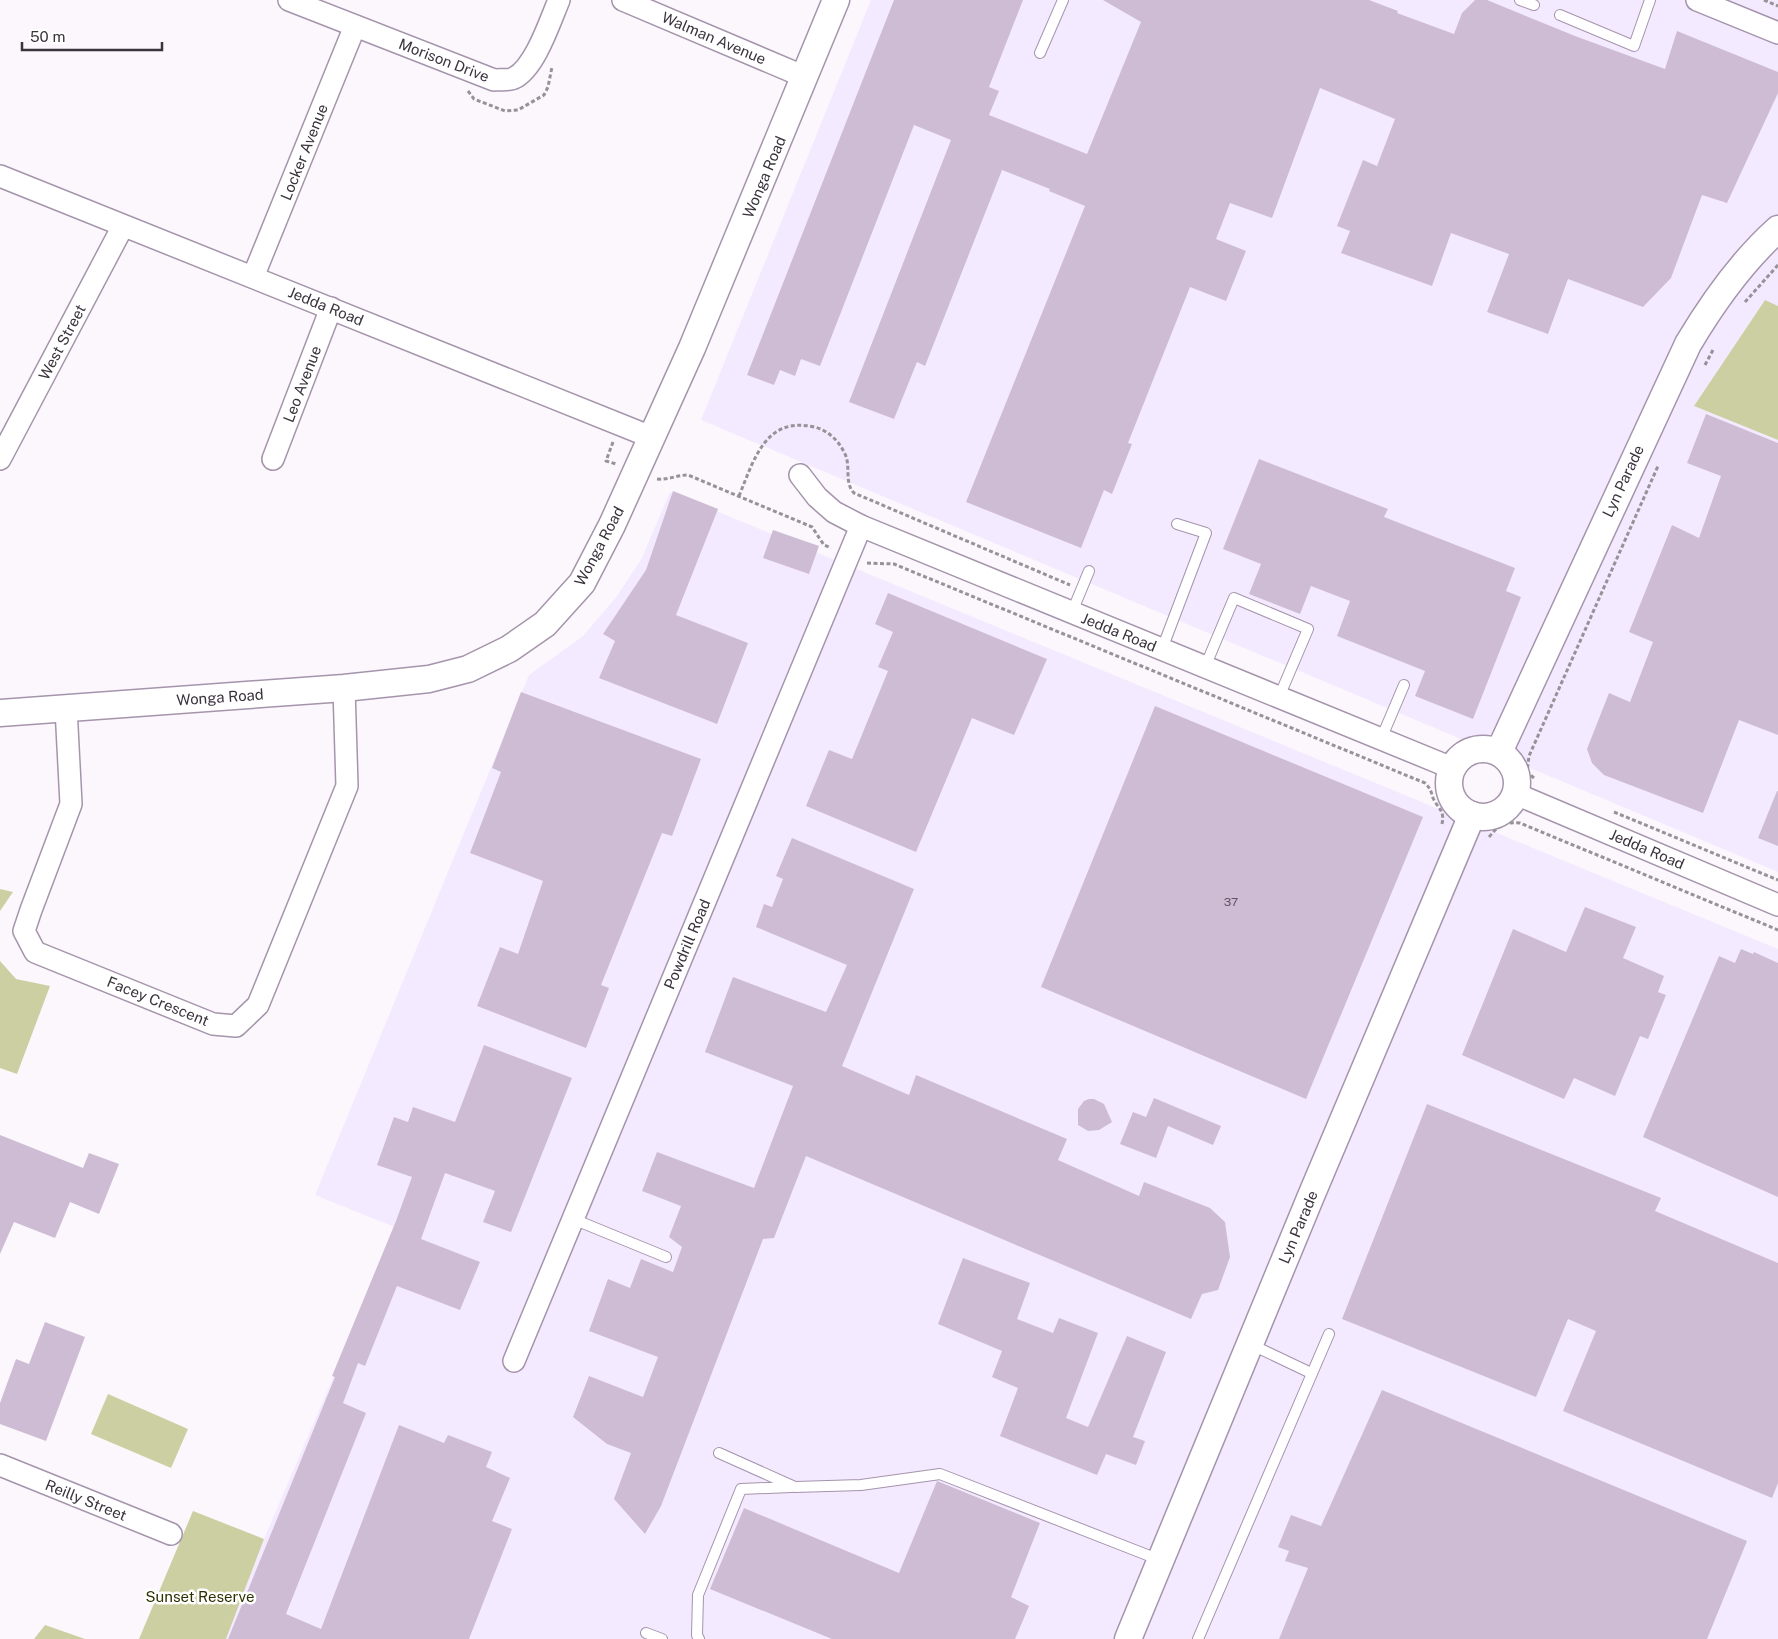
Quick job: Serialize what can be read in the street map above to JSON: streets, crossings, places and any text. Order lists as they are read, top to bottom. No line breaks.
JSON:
{"streets":{"street":["Walman Avenue","Morison Drive","Locker Avenue","Wonga Road","Jedda Road","West Street","Leo Avenue","Lyn Parade","Powdrill Road","Facey Crescent","Reilly Street"]},"crossings":[["Walman Avenue","Wonga Road"],["Morison Drive","Locker Avenue"],["Locker Avenue","Jedda Road"],["Wonga Road","Jedda Road"],["Wonga Road","Facey Crescent"],["Jedda Road","West Street"],["Jedda Road","Leo Avenue"],["Jedda Road","Lyn Parade"],["Jedda Road","Powdrill Road"]],"parks":["Sunset Reserve"],"house_numbers":["37"],"scale_bar":"50 m"}
